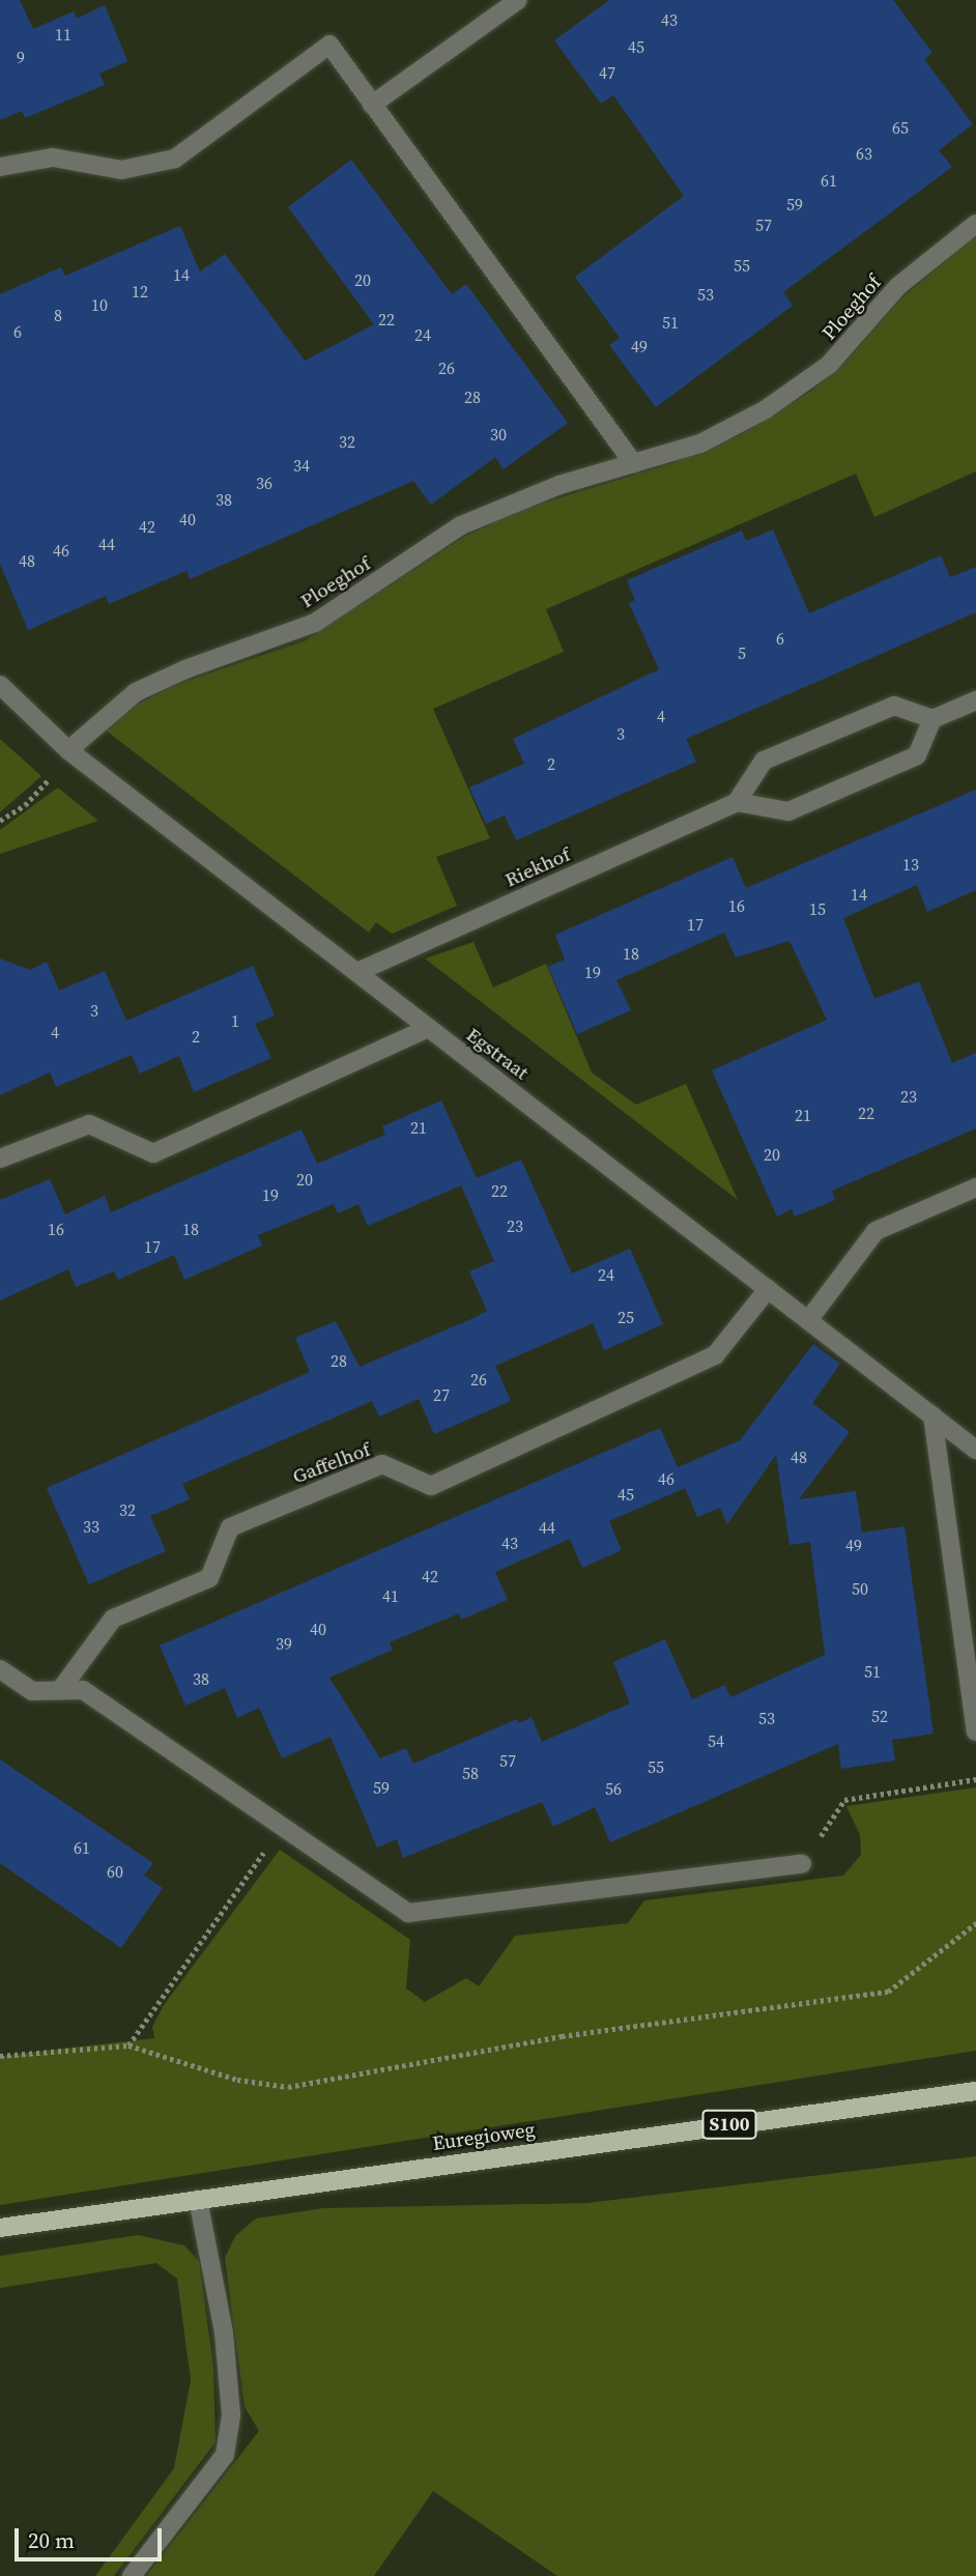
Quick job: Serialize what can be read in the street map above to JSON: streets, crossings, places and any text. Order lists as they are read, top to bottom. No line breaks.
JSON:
{"streets":{"main road":["S100","Euregioweg"],"street":["Ploeghof","Riekhof","Egstraat","Gaffelhof"]},"crossings":[["Ploeghof","Egstraat"],["Riekhof","Egstraat"],["Egstraat","Gaffelhof"]],"house_numbers":["43","11","45","9","47","65","63","61","59","57","55","14","20","12","53","10","8","22","51","6","24","49","26","28","30","32","34","36","38","40","42","44","46","48","6","5","4","3","2","13","14","16","15","17","18","19","3","1","4","2","23","22","21","21","20","20","22","19","23","16","18","17","24","25","28","26","27","48","46","45","32","33","44","43","49","42","50","41","40","39","51","38","52","53","54","57","55","58","59","56","61","60"],"scale_bar":"20 m"}
